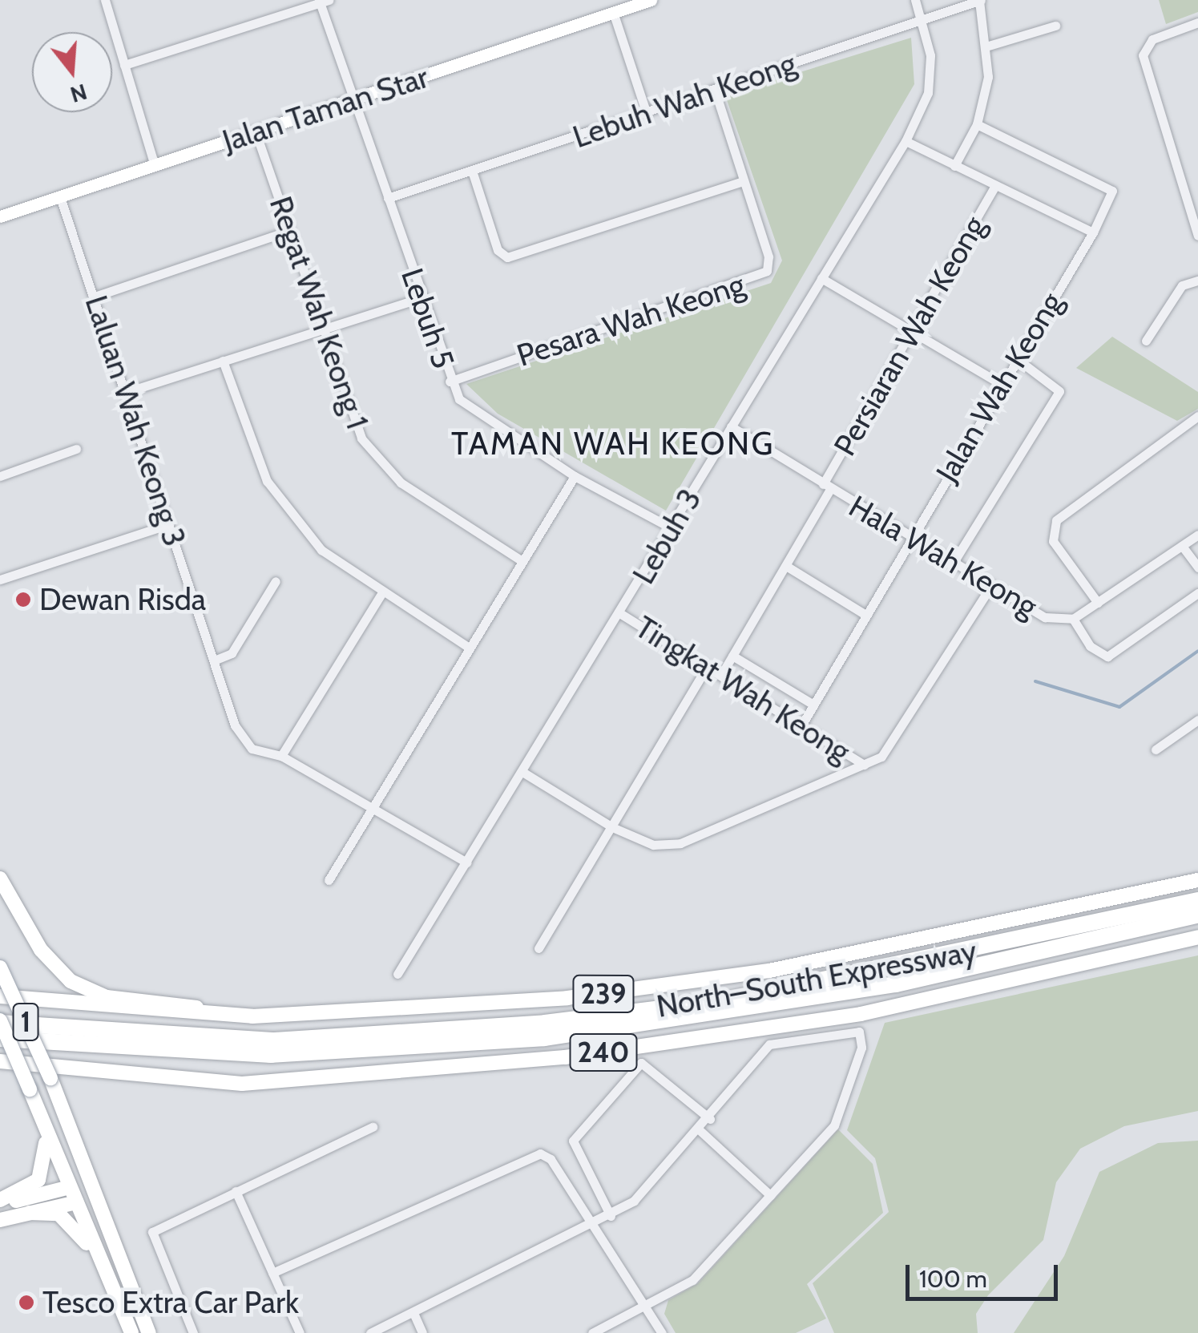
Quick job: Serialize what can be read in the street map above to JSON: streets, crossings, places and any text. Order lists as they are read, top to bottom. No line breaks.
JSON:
{"streets":{"highway":["North–South Expressway"],"main road":["239","1","240"],"street":["Lebuh Wah Keong","Jalan Taman Star","Regat Wah Keong 1","Lebuh 5","Pesara Wah Keong","Persiaran Wah Keong","Jalan Wah Keong","Laluan Wah Keong 3","Lebuh 3","Hala Wah Keong","Tingkat Wah Keong"]},"crossings":[["Lebuh Wah Keong","Lebuh 5"],["Lebuh Wah Keong","Pesara Wah Keong"],["Lebuh Wah Keong","Lebuh 3"],["Jalan Taman Star","Regat Wah Keong 1"],["Jalan Taman Star","Lebuh 5"],["Jalan Taman Star","Laluan Wah Keong 3"],["Lebuh 5","Pesara Wah Keong"],["Lebuh 5","Lebuh 3"],["Persiaran Wah Keong","Hala Wah Keong"],["Persiaran Wah Keong","Tingkat Wah Keong"],["Jalan Wah Keong","Hala Wah Keong"],["Jalan Wah Keong","Tingkat Wah Keong"],["Laluan Wah Keong 3","Lebuh 3"],["Lebuh 3","Hala Wah Keong"],["Lebuh 3","Tingkat Wah Keong"],["North–South Expressway","1"]],"districts":["TAMAN WAH KEONG"],"places":["Dewan Risda","Tesco Extra Car Park"],"scale_bar":"100 m","north":"bottom"}
